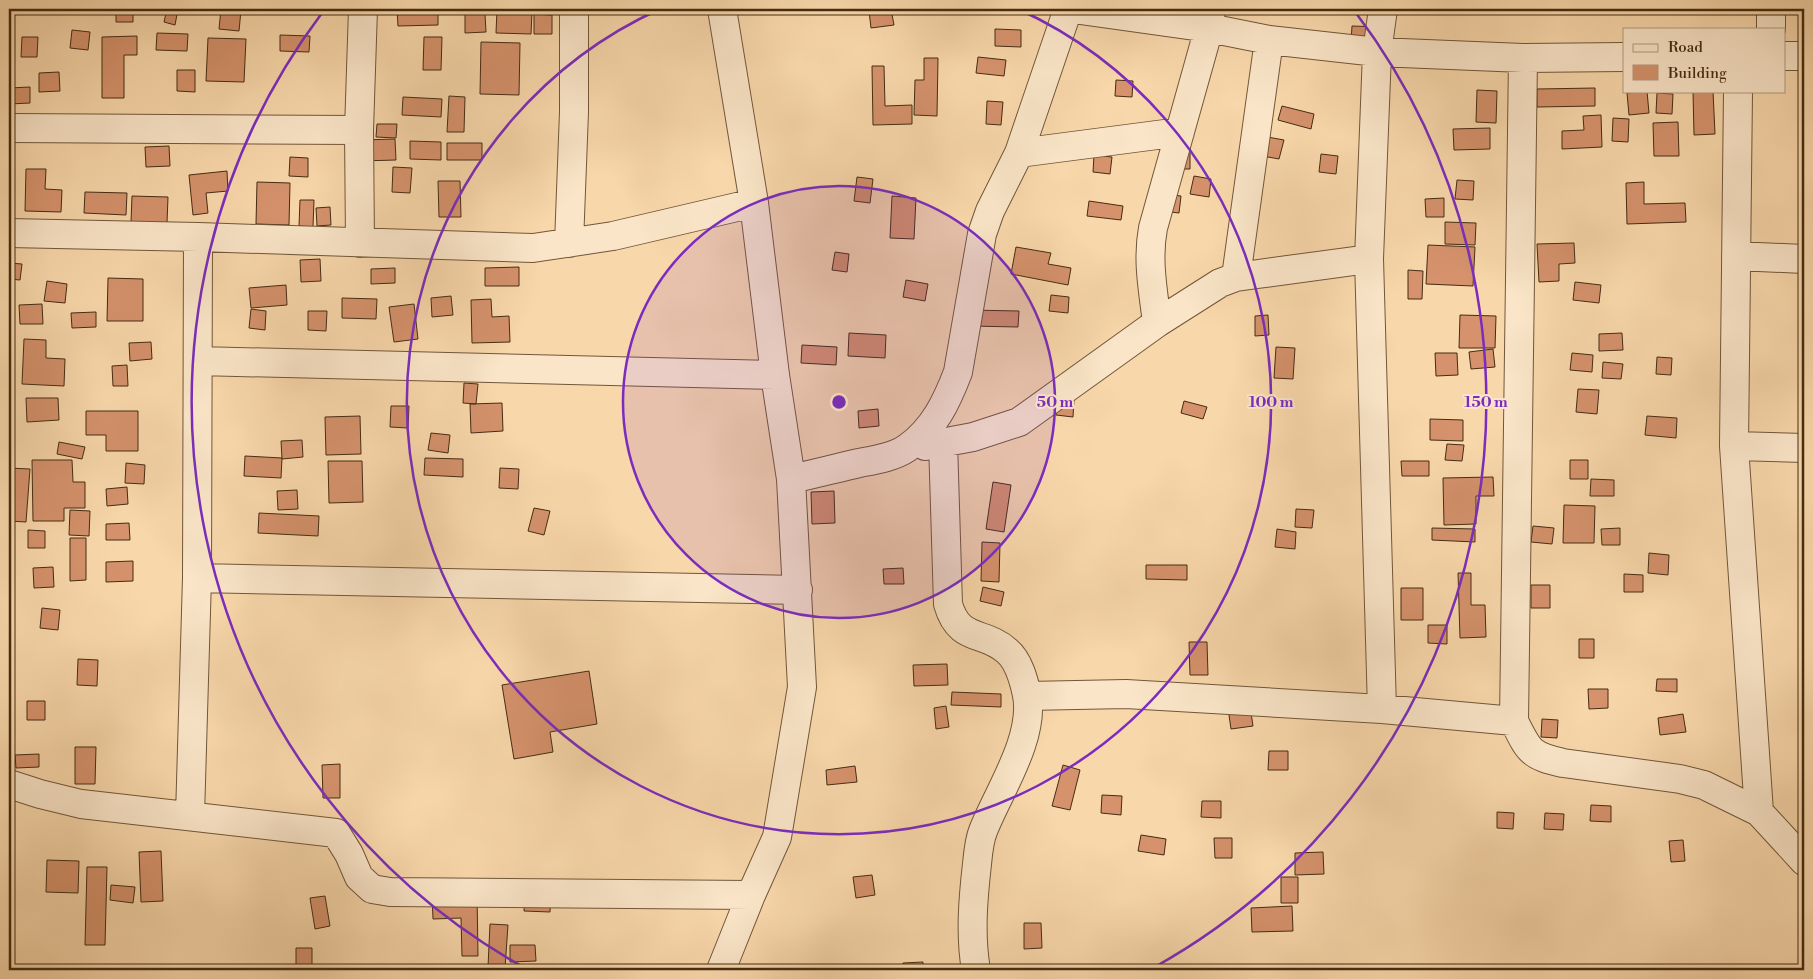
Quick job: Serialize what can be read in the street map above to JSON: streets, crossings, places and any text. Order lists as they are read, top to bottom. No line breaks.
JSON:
{"legend":["Road","Building"],"rings":["50 m","100 m","150 m"]}
